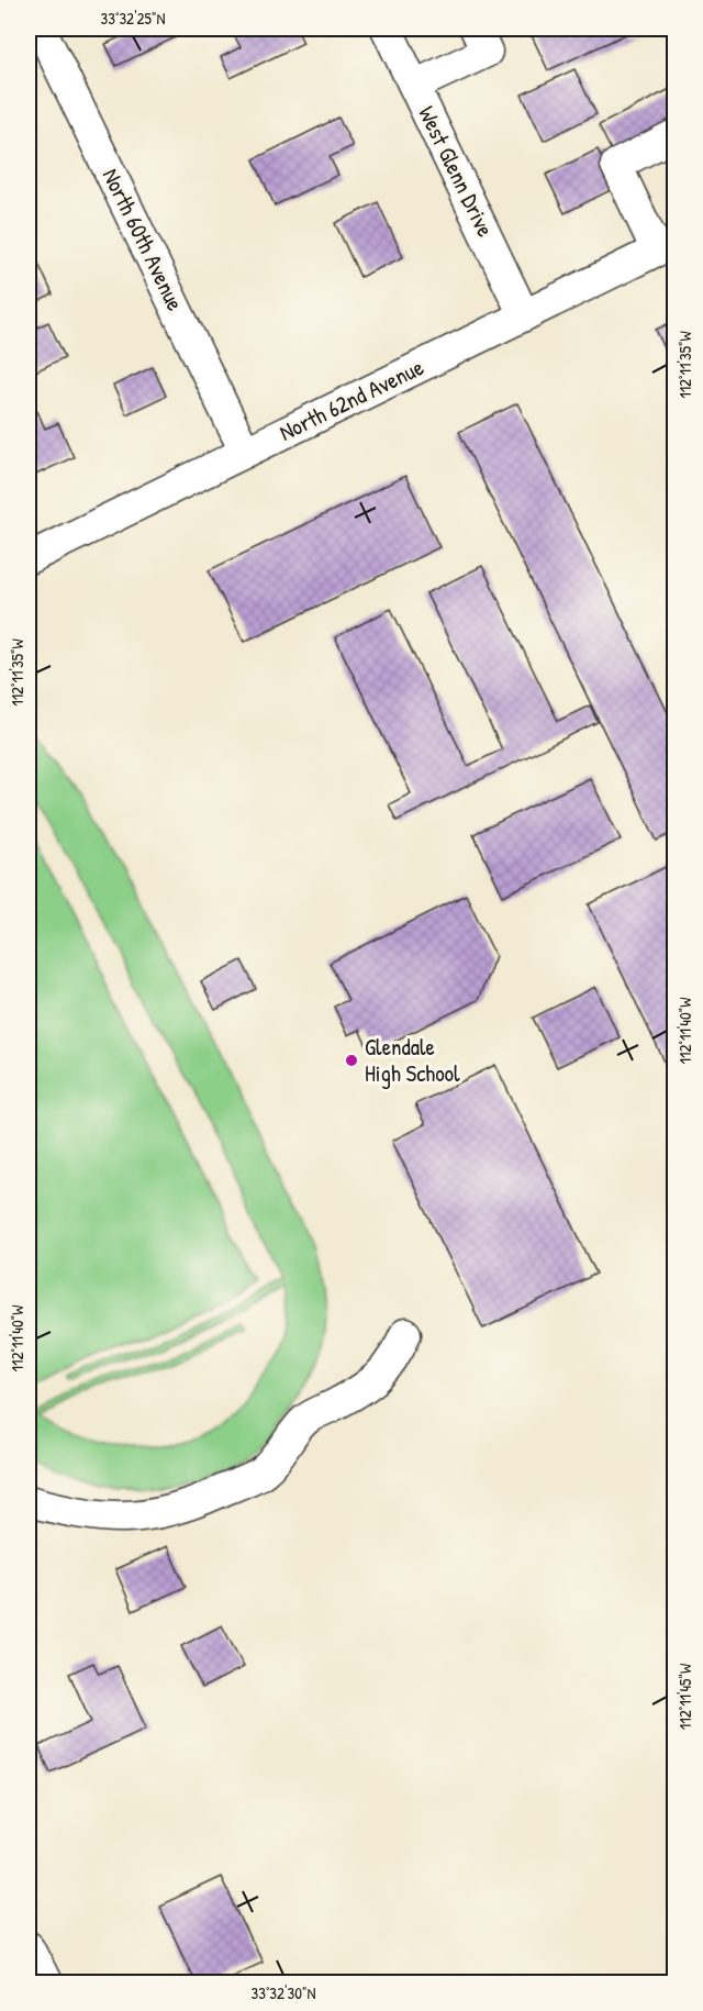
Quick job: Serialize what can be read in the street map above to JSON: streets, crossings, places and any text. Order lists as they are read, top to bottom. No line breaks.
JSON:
{"streets":{"street":["West Glenn Drive","North 60th Avenue","North 62nd Avenue"]},"crossings":[["West Glenn Drive","North 62nd Avenue"],["North 60th Avenue","North 62nd Avenue"]],"places":["Glendale High School"],"coordinates":["33°32'25\"N","112°11'35\"W","112°11'40\"W","112°11'45\"W","33°32'30\"N"]}
